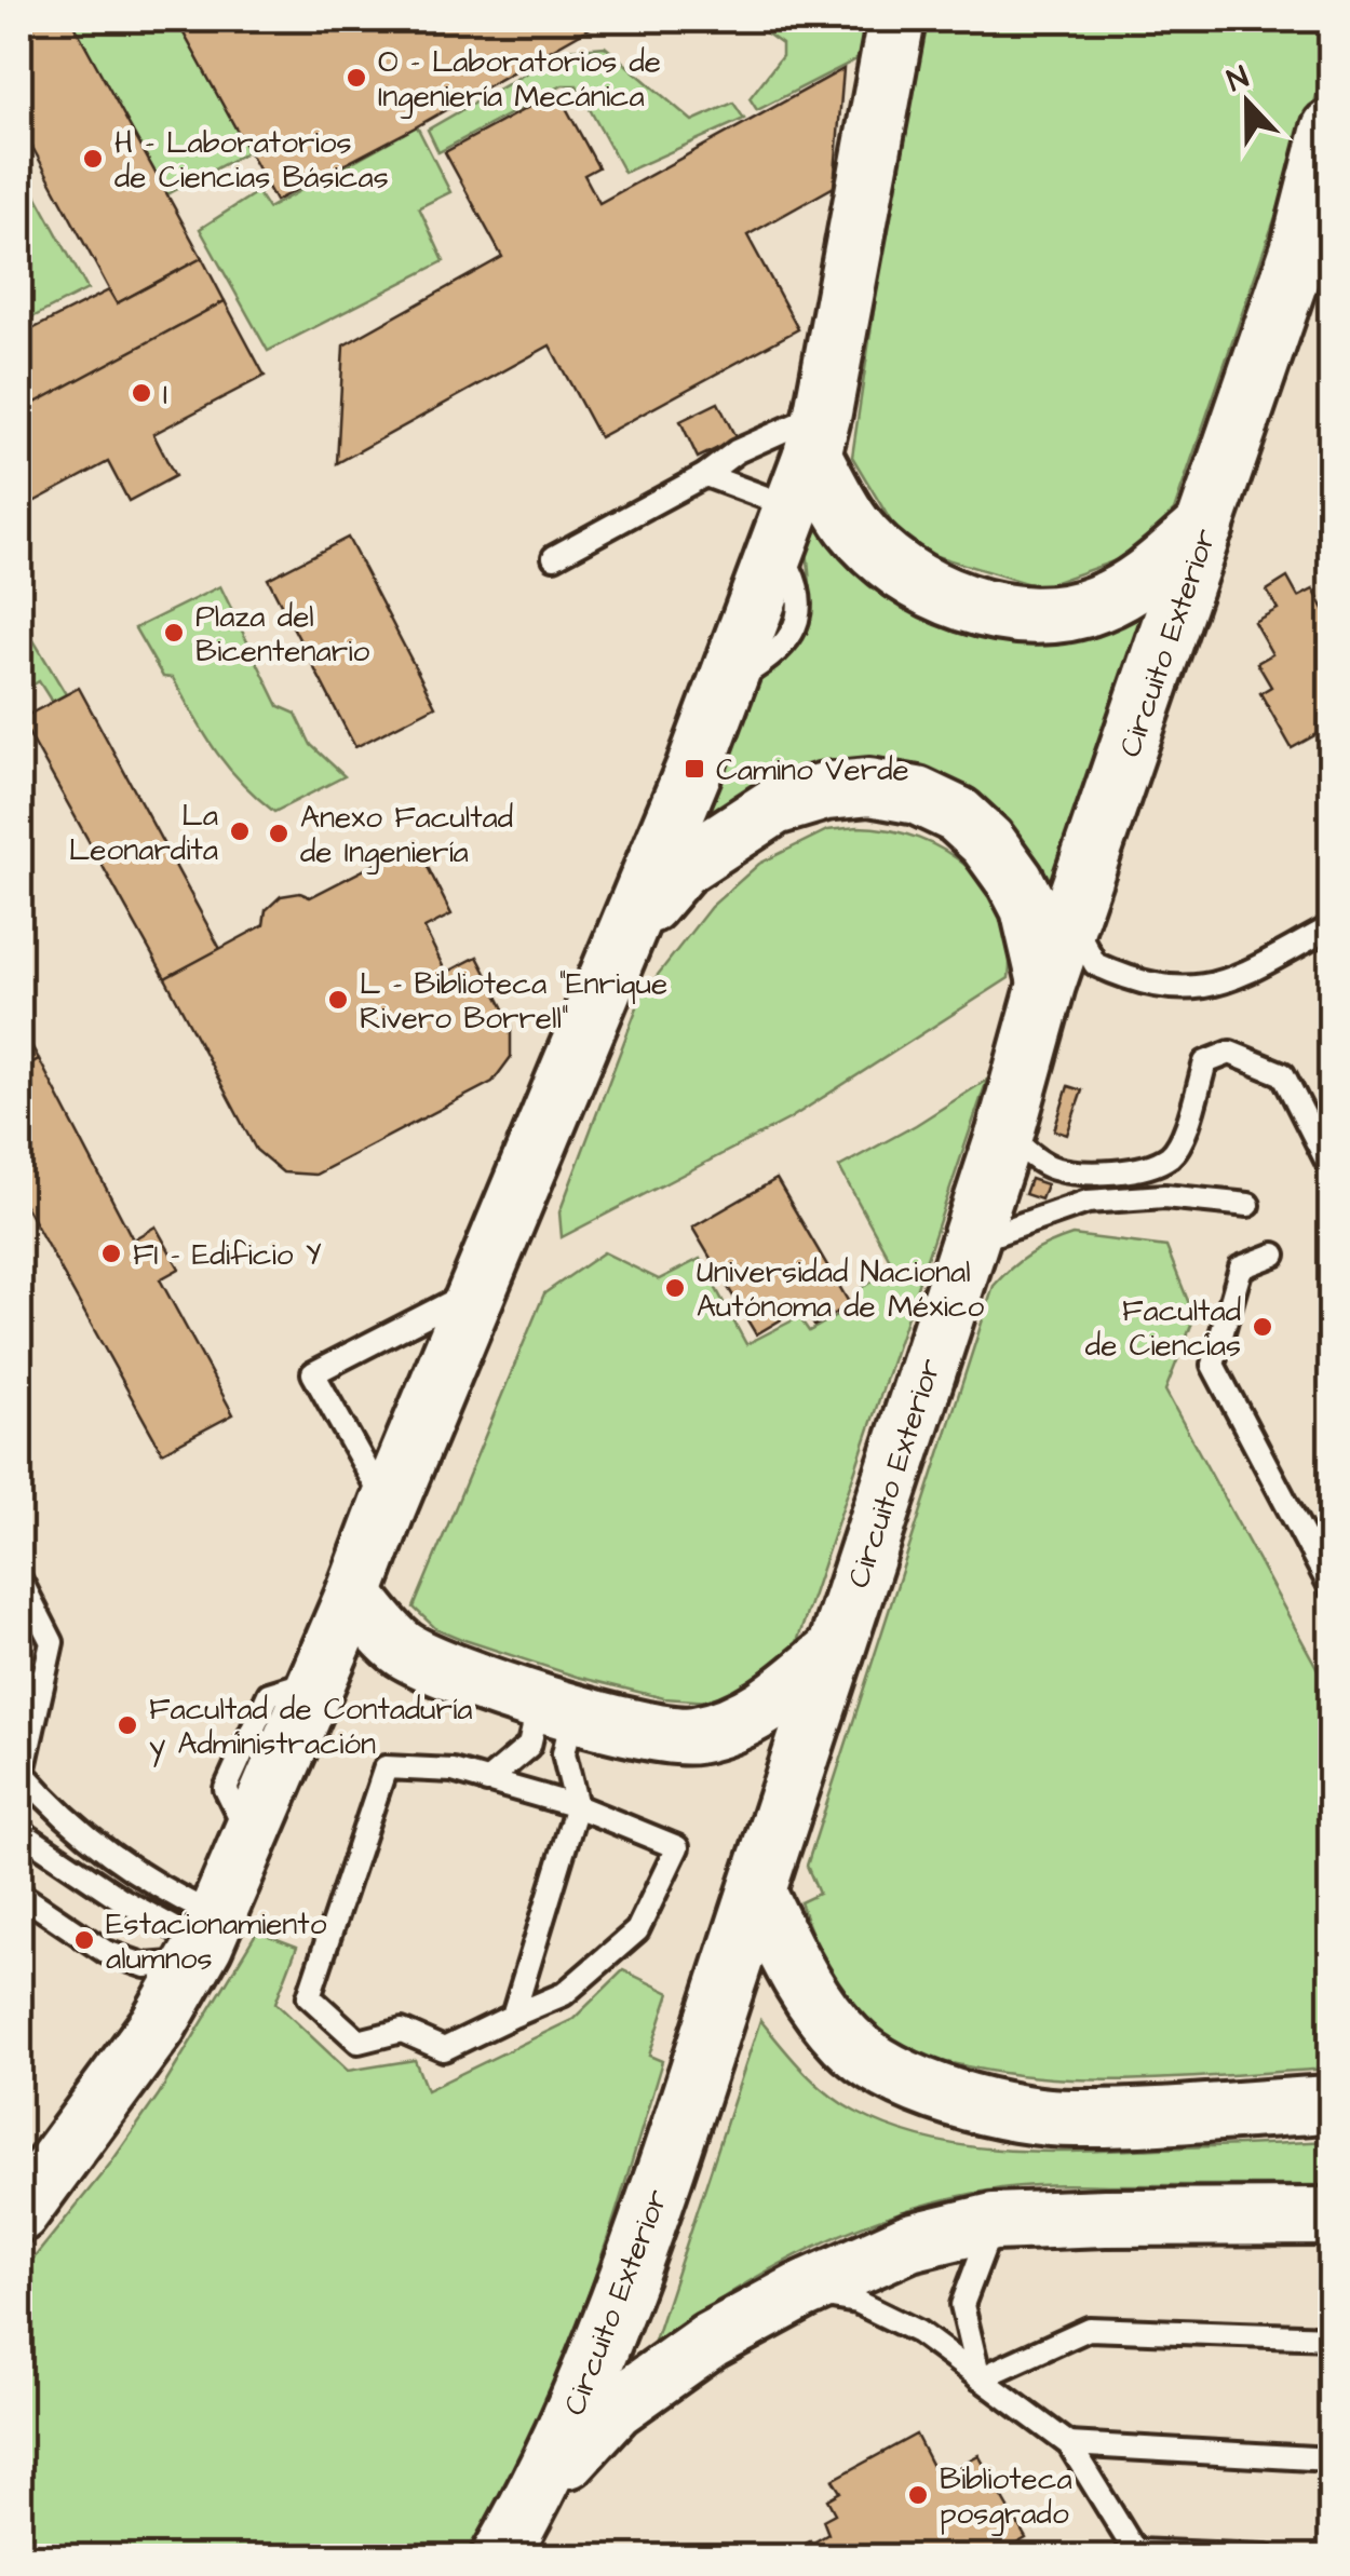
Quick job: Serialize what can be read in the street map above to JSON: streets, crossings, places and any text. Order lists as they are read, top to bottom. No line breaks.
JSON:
{"streets":{"street":["Circuito Exterior"]},"places":{"other":["O - Laboratorios de Ingeniería Mecánica","H - Laboratorios de Ciencias Básicas","I","Plaza del Bicentenario","La Leonardita","Anexo Facultad de Ingeniería","L - Biblioteca \"Enrique Rivero Borrell\"","FI - Edificio Y","Universidad Nacional Autónoma de México","Facultad de Ciencias","Facultad de Contaduría y Administración","Estacionamiento alumnos","Biblioteca posgrado"],"transit":["Camino Verde"]},"north":"top"}
